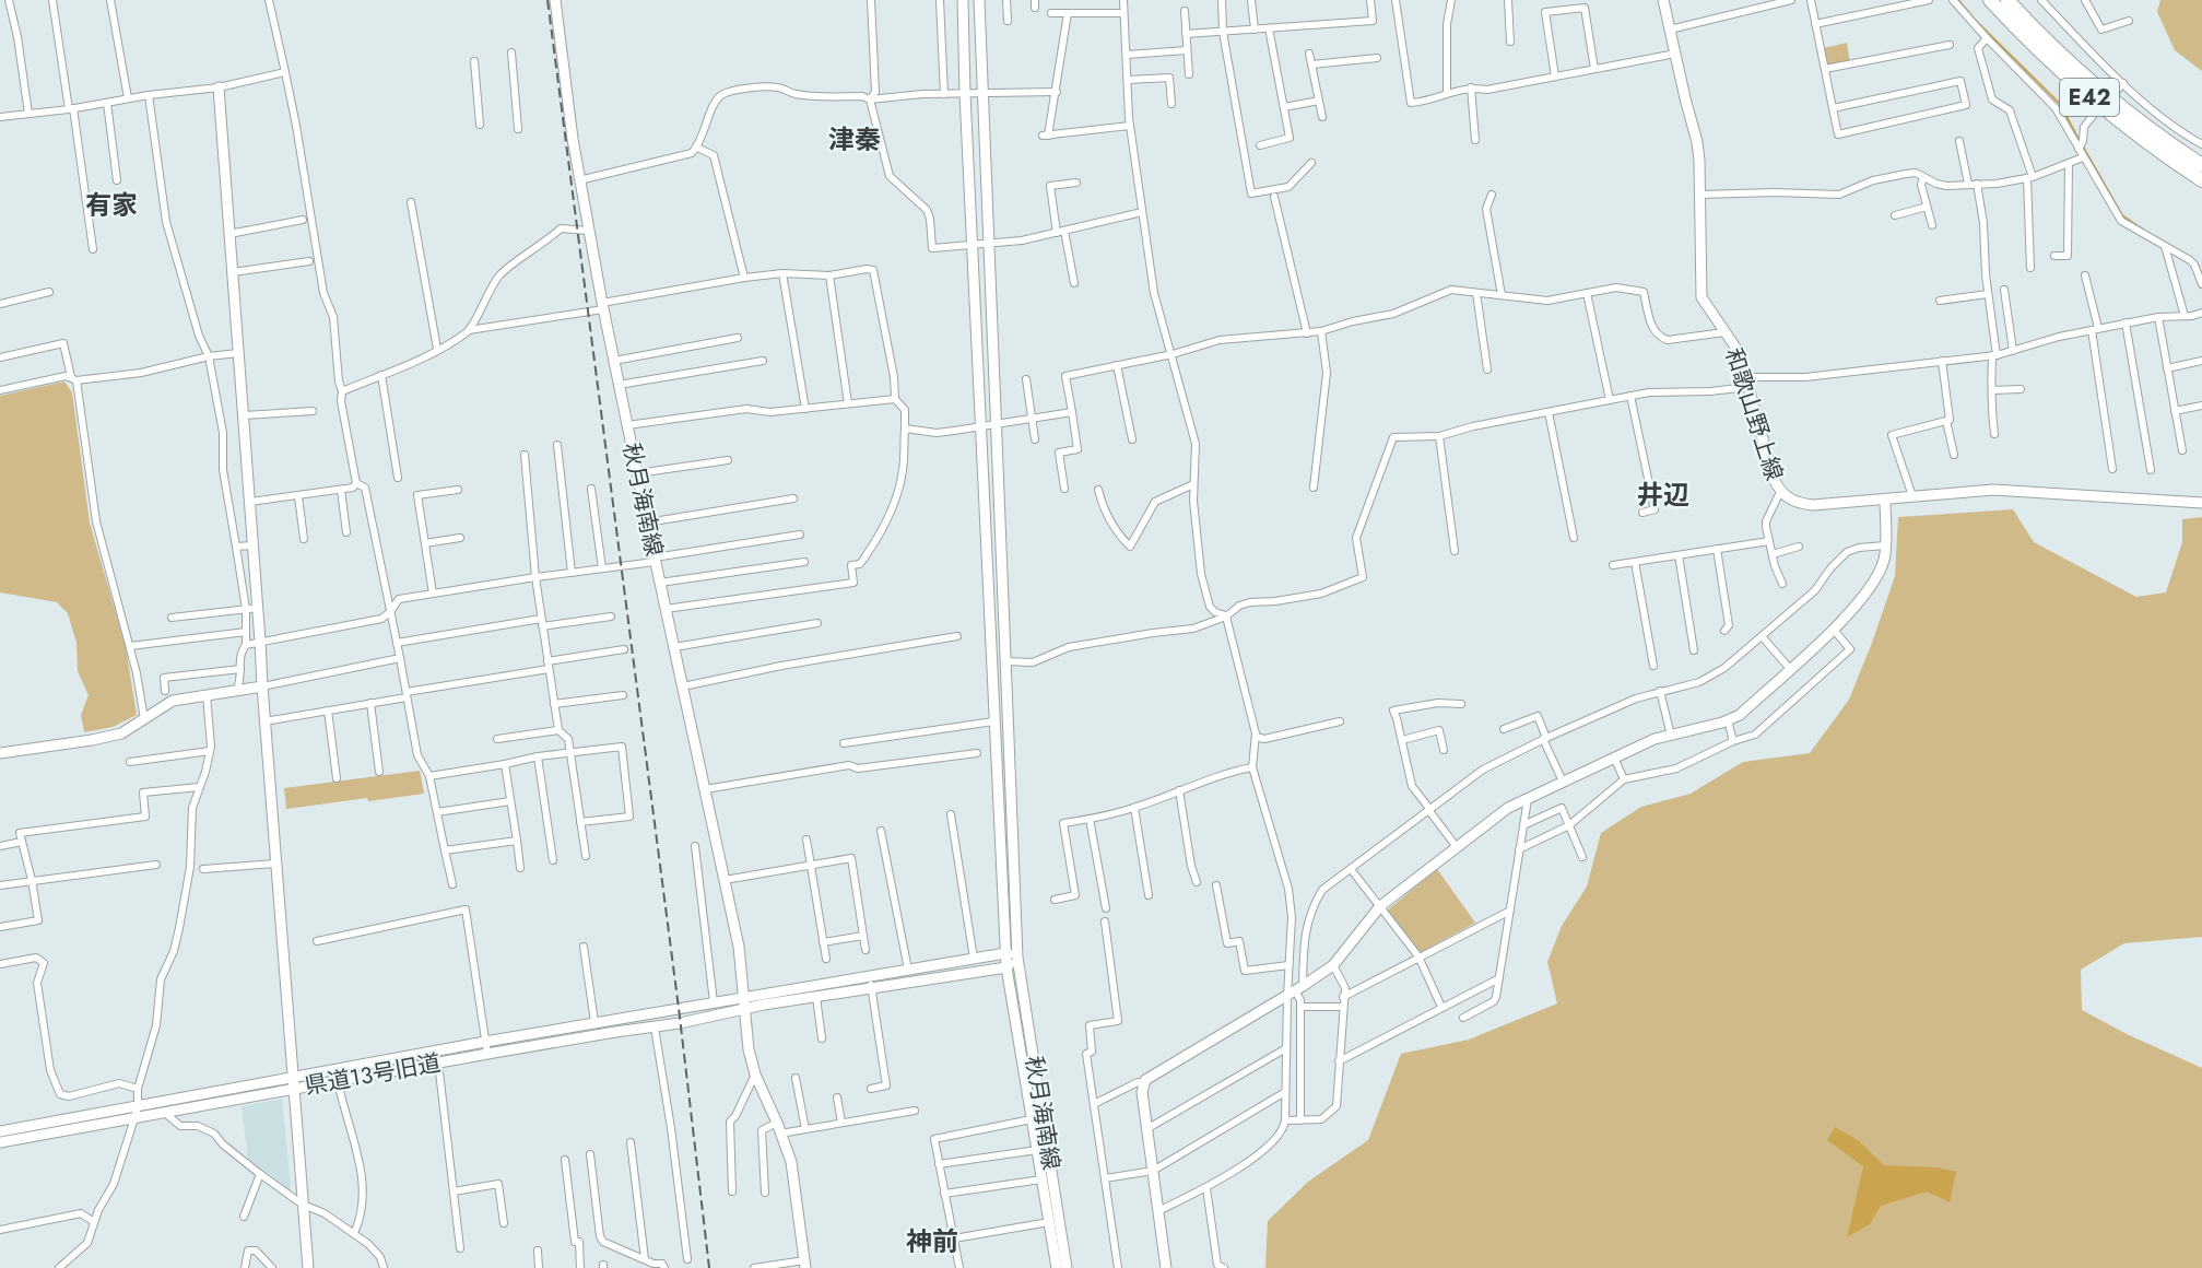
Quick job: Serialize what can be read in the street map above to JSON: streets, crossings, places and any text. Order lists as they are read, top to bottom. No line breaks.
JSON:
{"streets":{"highway":["E42"],"street":["和歌山野上線","秋月海南線","県道13号旧道"]},"crossings":[["秋月海南線","県道13号旧道"]],"districts":["津秦","有家","井辺","神前"]}
